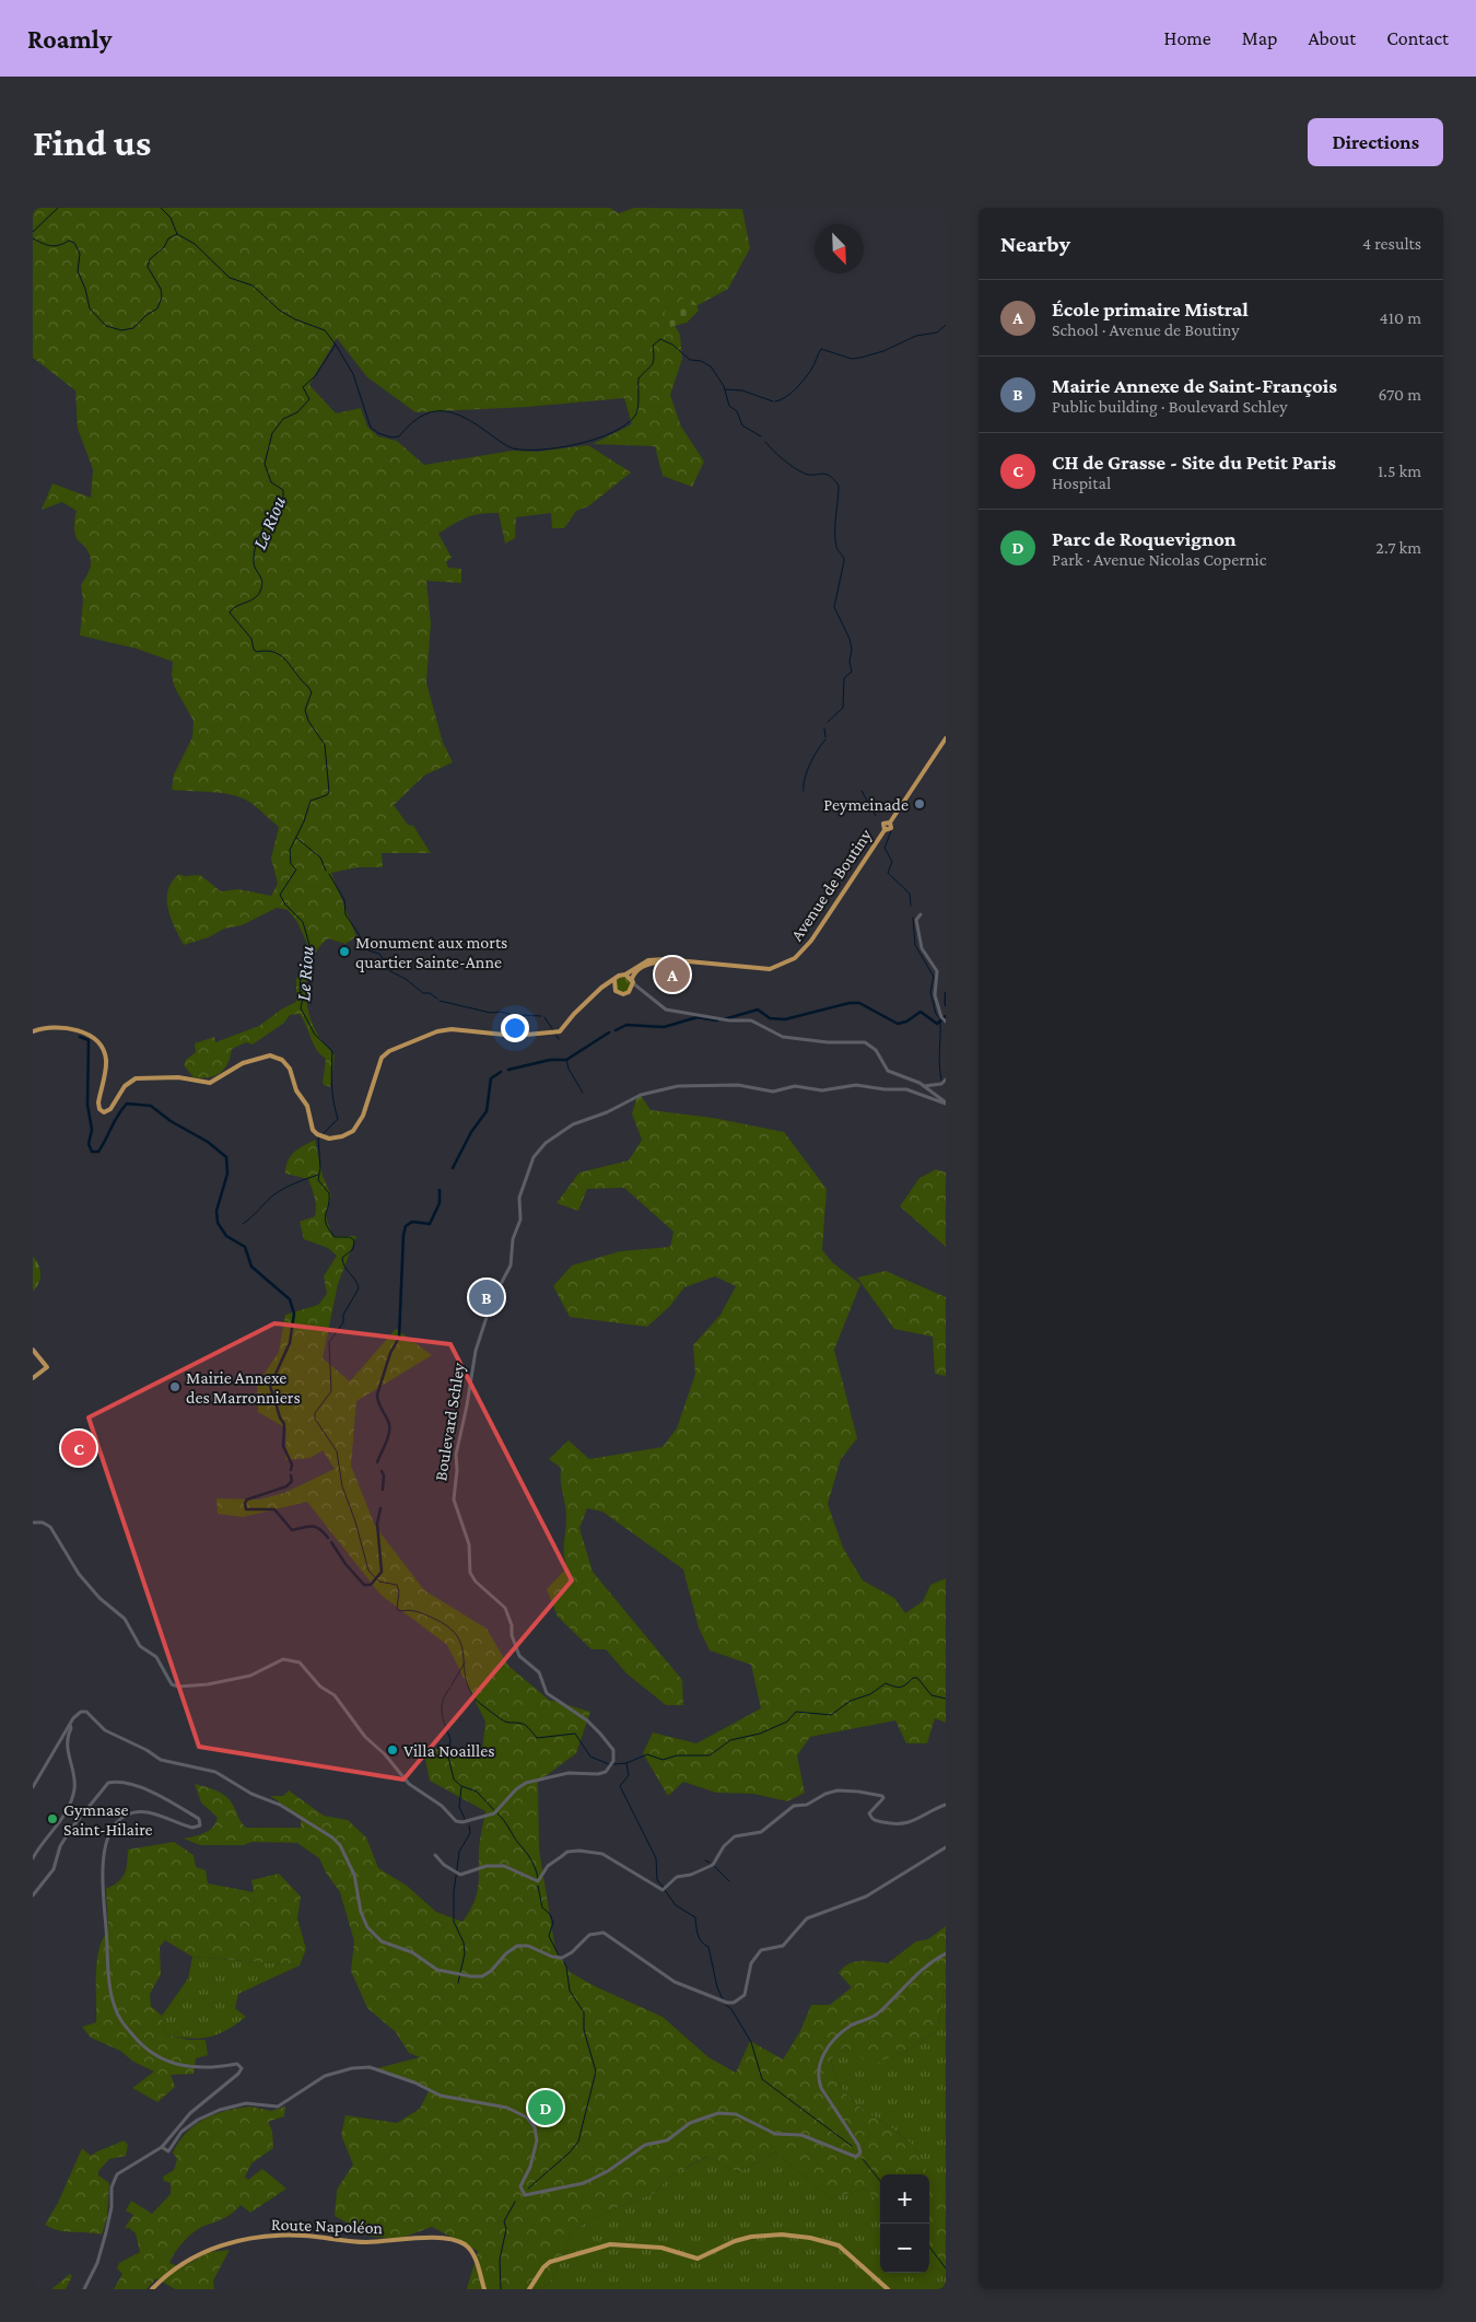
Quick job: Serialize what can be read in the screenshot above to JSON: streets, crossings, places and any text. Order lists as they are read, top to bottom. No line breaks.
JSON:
{"streets":{"main road":["Avenue de Boutiny","Boulevard Schley","Route Napoléon"]},"water":["Le Riou"],"places":["Peymeinade","Monument aux morts quartier Sainte-Anne","Mairie Annexe des Marronniers","Villa Noailles","Gymnase Saint-Hilaire"],"north":"bottom right","page":{"header":"Roamly","nav":["Home","Map","About","Contact"],"buttons":"Directions","title":"Find us","heading":["Nearby","4 results"],"list":[{"mark":"A","name":"École primaire Mistral","note":"School · Avenue de Boutiny","value":"410 m"},{"mark":"B","name":"Mairie Annexe de Saint-François","note":"Public building · Boulevard Schley","value":"670 m"},{"mark":"C","name":"CH de Grasse - Site du Petit Paris","note":"Hospital","value":"1.5 km"},{"mark":"D","name":"Parc de Roquevignon","note":"Park · Avenue Nicolas Copernic","value":"2.7 km"}],"pins":["A","B","C","D"],"map_buttons":["+","−"]}}
